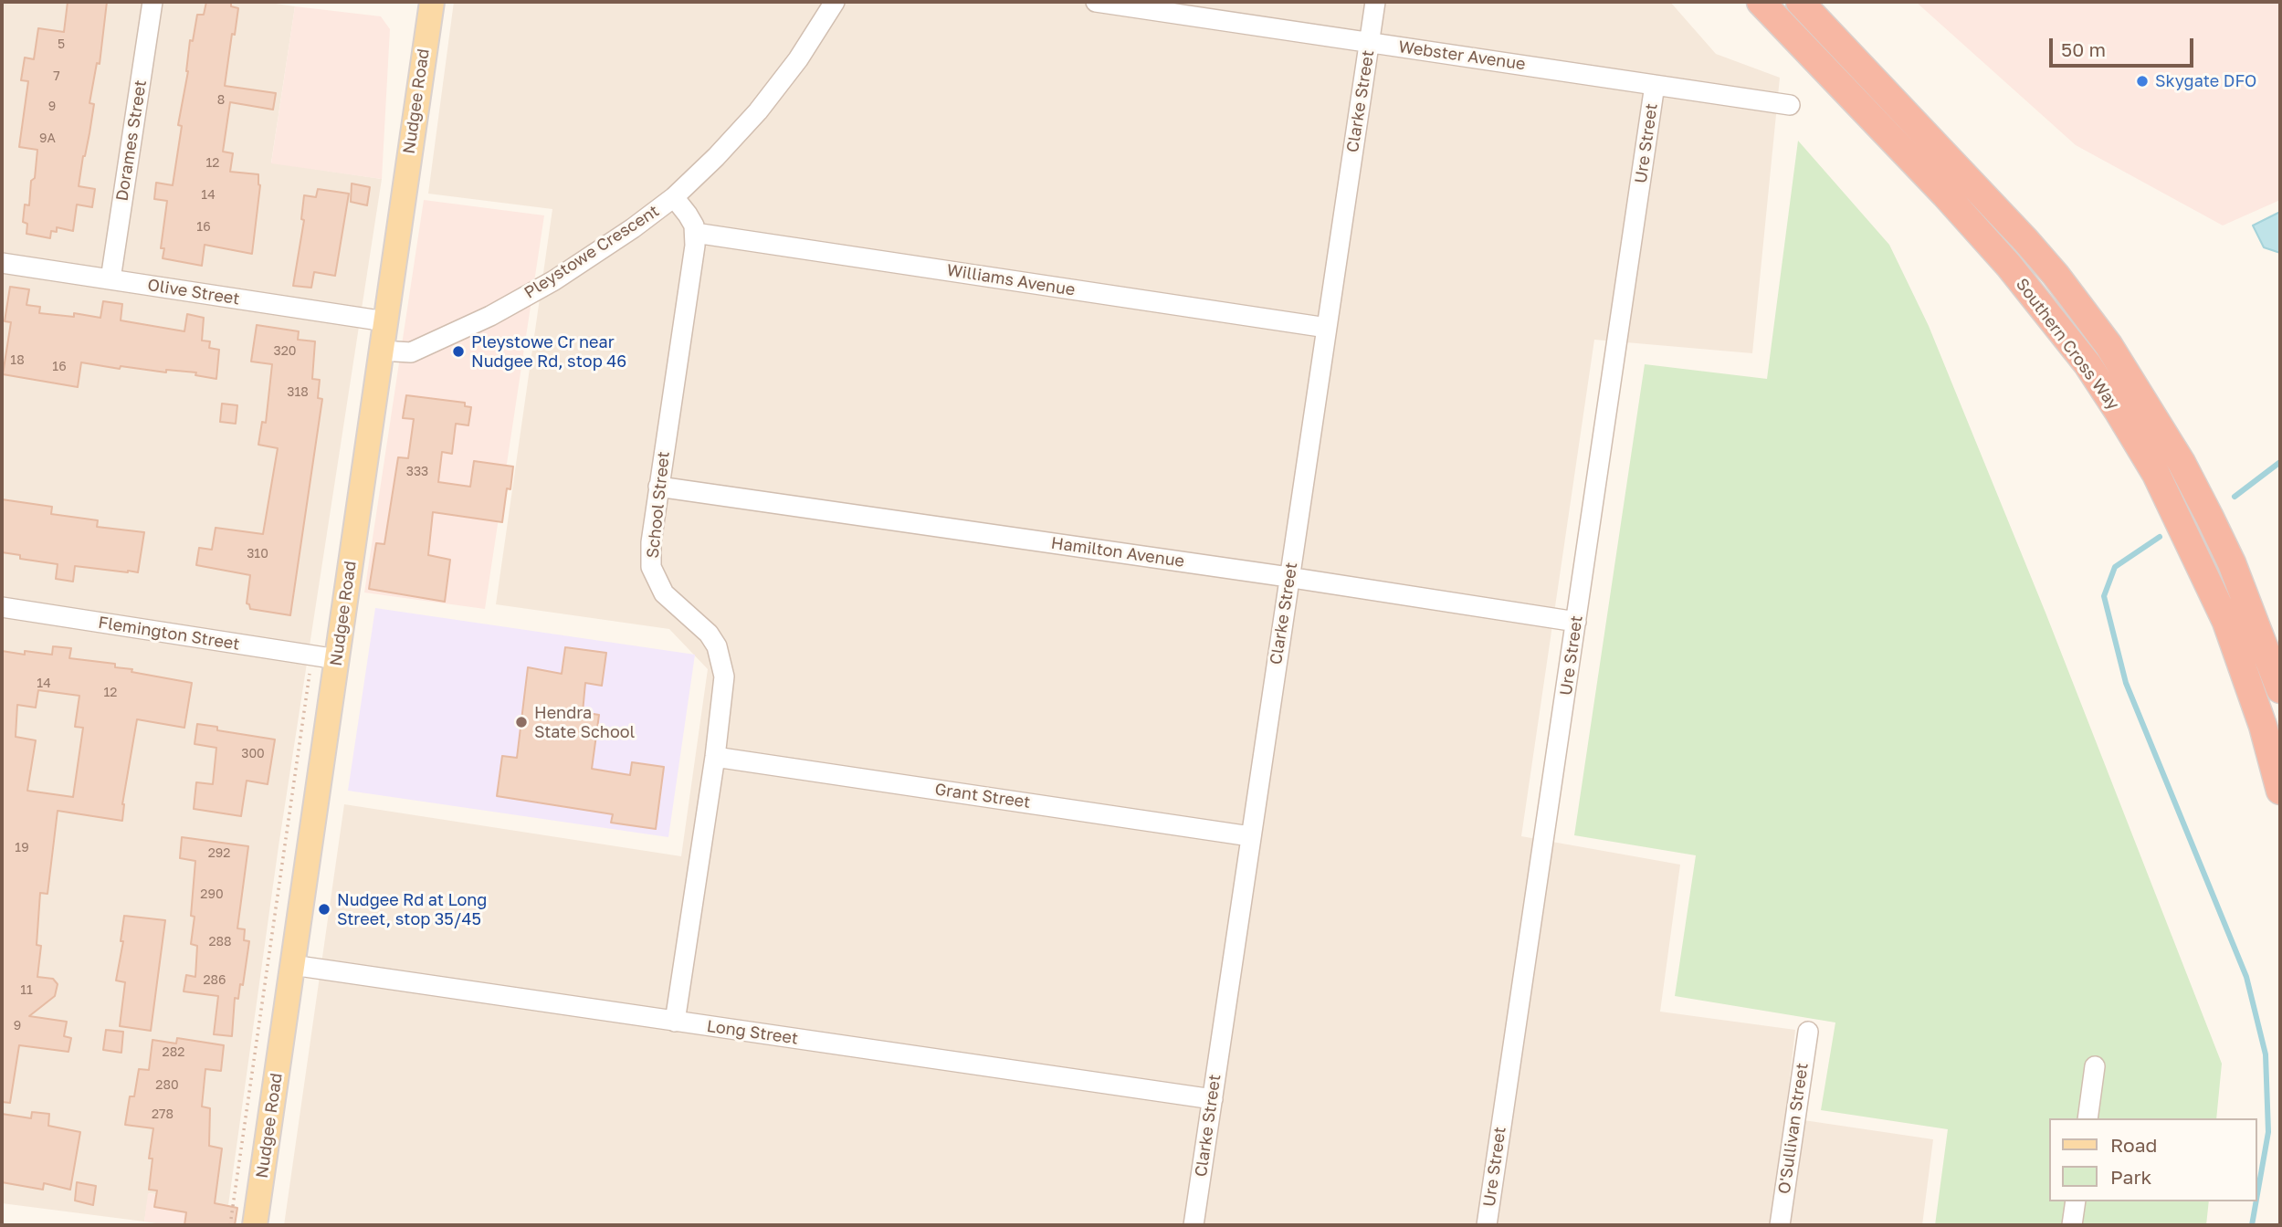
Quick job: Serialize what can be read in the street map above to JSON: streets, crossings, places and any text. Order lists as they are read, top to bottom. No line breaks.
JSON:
{"streets":{"highway":["Southern Cross Way"],"main road":["Nudgee Road"],"street":["Webster Avenue","Clarke Street","Dorames Street","Ure Street","Pleystowe Crescent","Williams Avenue","Olive Street","School Street","Hamilton Avenue","Flemington Street","Grant Street","Long Street","O'Sullivan Street"]},"crossings":[["Webster Avenue","Clarke Street"],["Webster Avenue","Ure Street"],["Nudgee Road","Pleystowe Crescent"],["Nudgee Road","Olive Street"],["Nudgee Road","Flemington Street"],["Nudgee Road","Long Street"],["Clarke Street","Williams Avenue"],["Clarke Street","Hamilton Avenue"],["Clarke Street","Grant Street"],["Clarke Street","Long Street"],["Dorames Street","Olive Street"],["Ure Street","Hamilton Avenue"],["Williams Avenue","School Street"],["School Street","Hamilton Avenue"],["School Street","Grant Street"],["School Street","Long Street"]],"places":["Skygate DFO","Pleystowe Cr near Nudgee Rd, stop 46","Hendra State School","Nudgee Rd at Long Street, stop 35/45"],"house_numbers":["5","7","8","9","9A","12","14","16","320","18","16","318","333","310","14","12","300","19","292","290","288","286","11","9","282","280","278"],"legend":["Road","Park"],"scale_bar":"50 m"}
